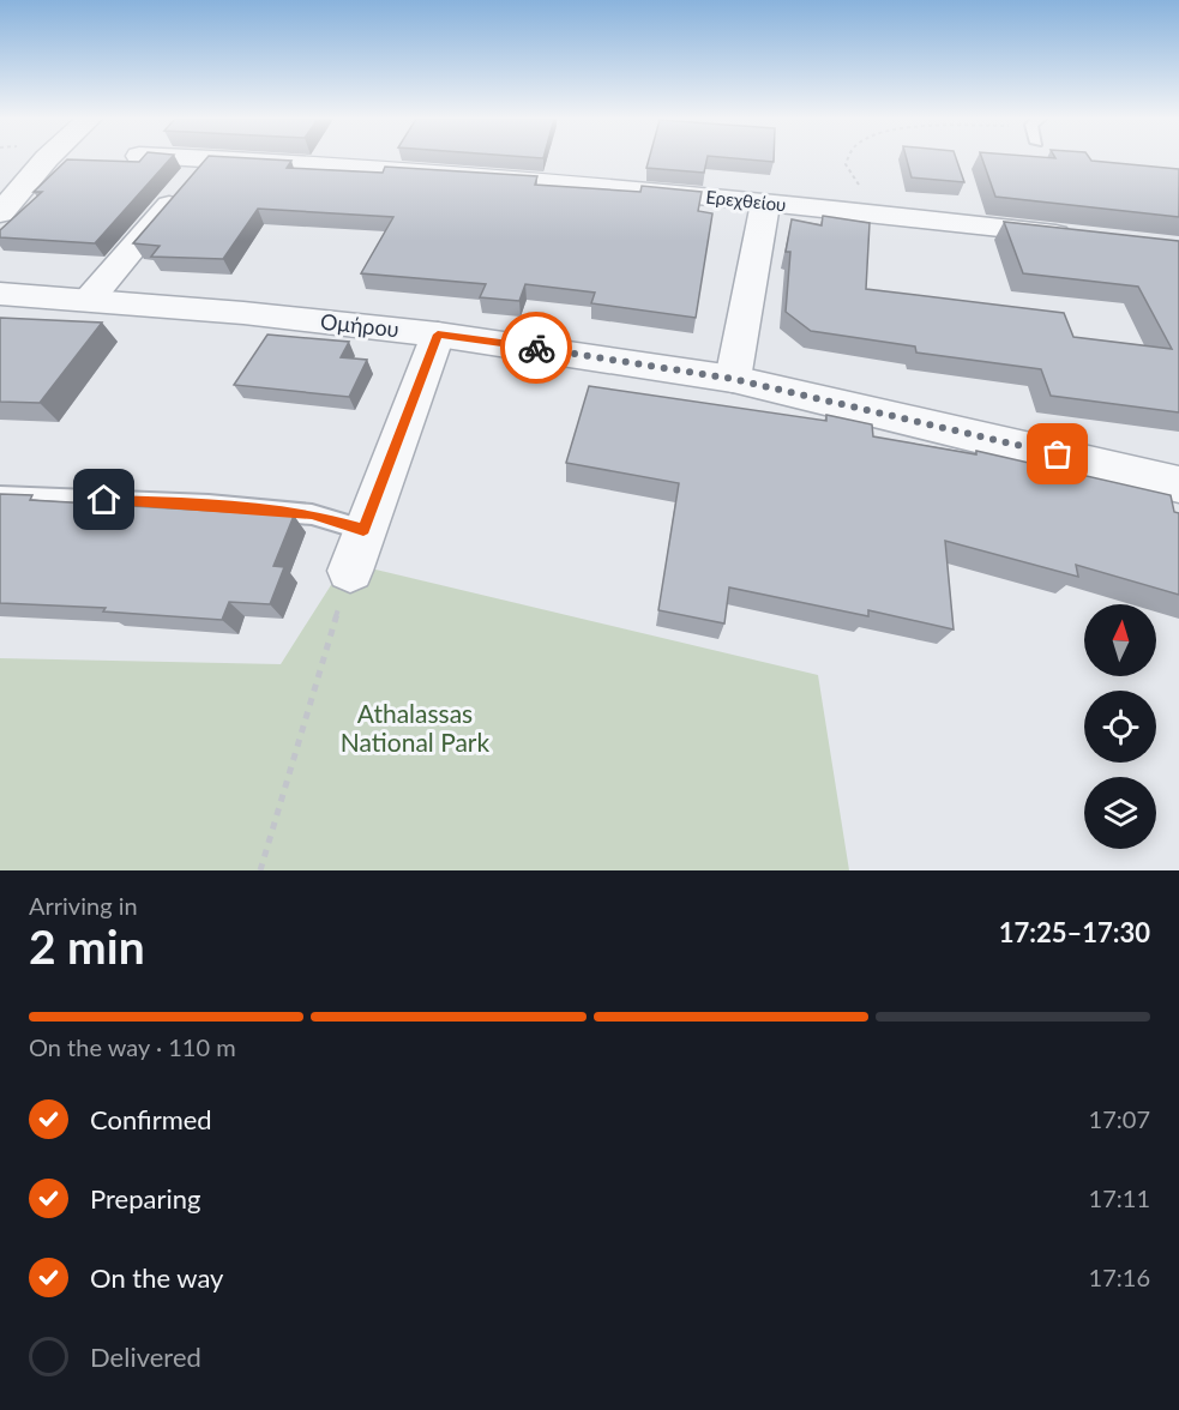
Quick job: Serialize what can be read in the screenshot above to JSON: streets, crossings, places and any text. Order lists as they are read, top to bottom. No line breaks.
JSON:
{"streets":{"street":["Ερεχθείου","Ομήρου"]},"parks":["Athalassas National Park"],"north":"top","page":{"heading":["2 min","Arriving in","17:25–17:30"],"bar":"On the way · 110 m","list":[["Confirmed","17:07"],["Preparing","17:11"],["On the way","17:16"],"Delivered"]}}
